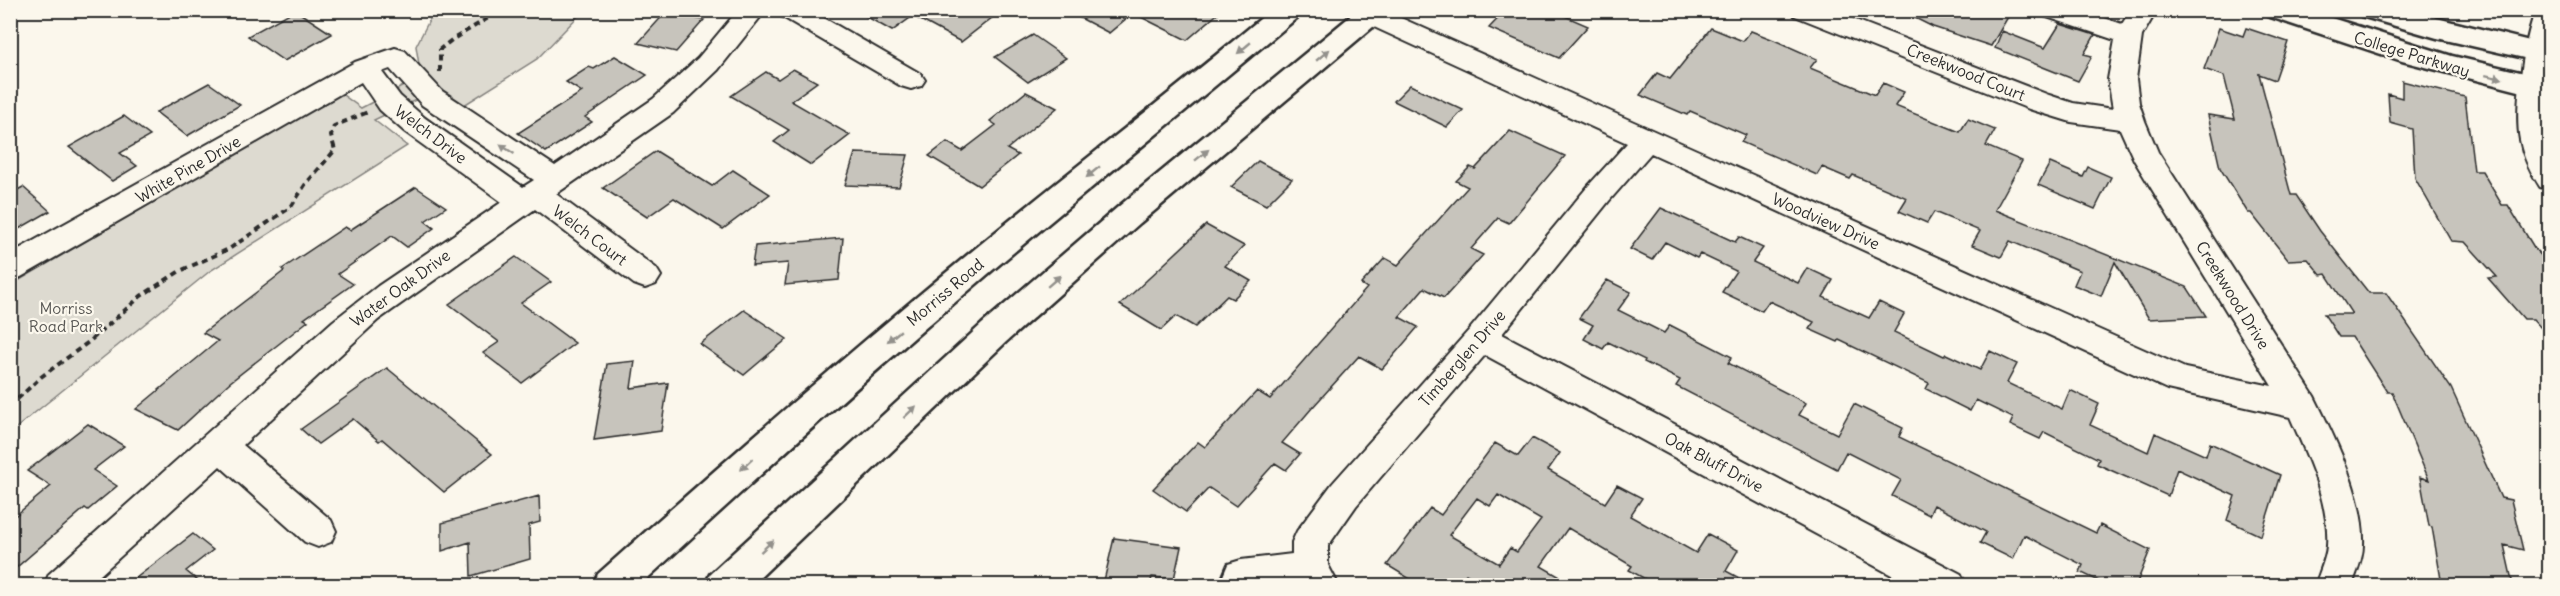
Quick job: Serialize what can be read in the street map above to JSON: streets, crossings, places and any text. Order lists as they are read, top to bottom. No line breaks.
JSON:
{"streets":{"main road":["College Parkway","Morriss Road"],"street":["Creekwood Court","Welch Drive","White Pine Drive","Woodview Drive","Welch Court","Water Oak Drive","Creekwood Drive","Timberglen Drive","Oak Bluff Drive"]},"crossings":[["Creekwood Court","Creekwood Drive"],["Welch Drive","White Pine Drive"],["Welch Drive","Welch Court"],["Welch Drive","Water Oak Drive"],["Woodview Drive","Creekwood Drive"],["Woodview Drive","Timberglen Drive"],["Welch Court","Water Oak Drive"],["Timberglen Drive","Oak Bluff Drive"]],"parks":["Morriss Road Park"]}
